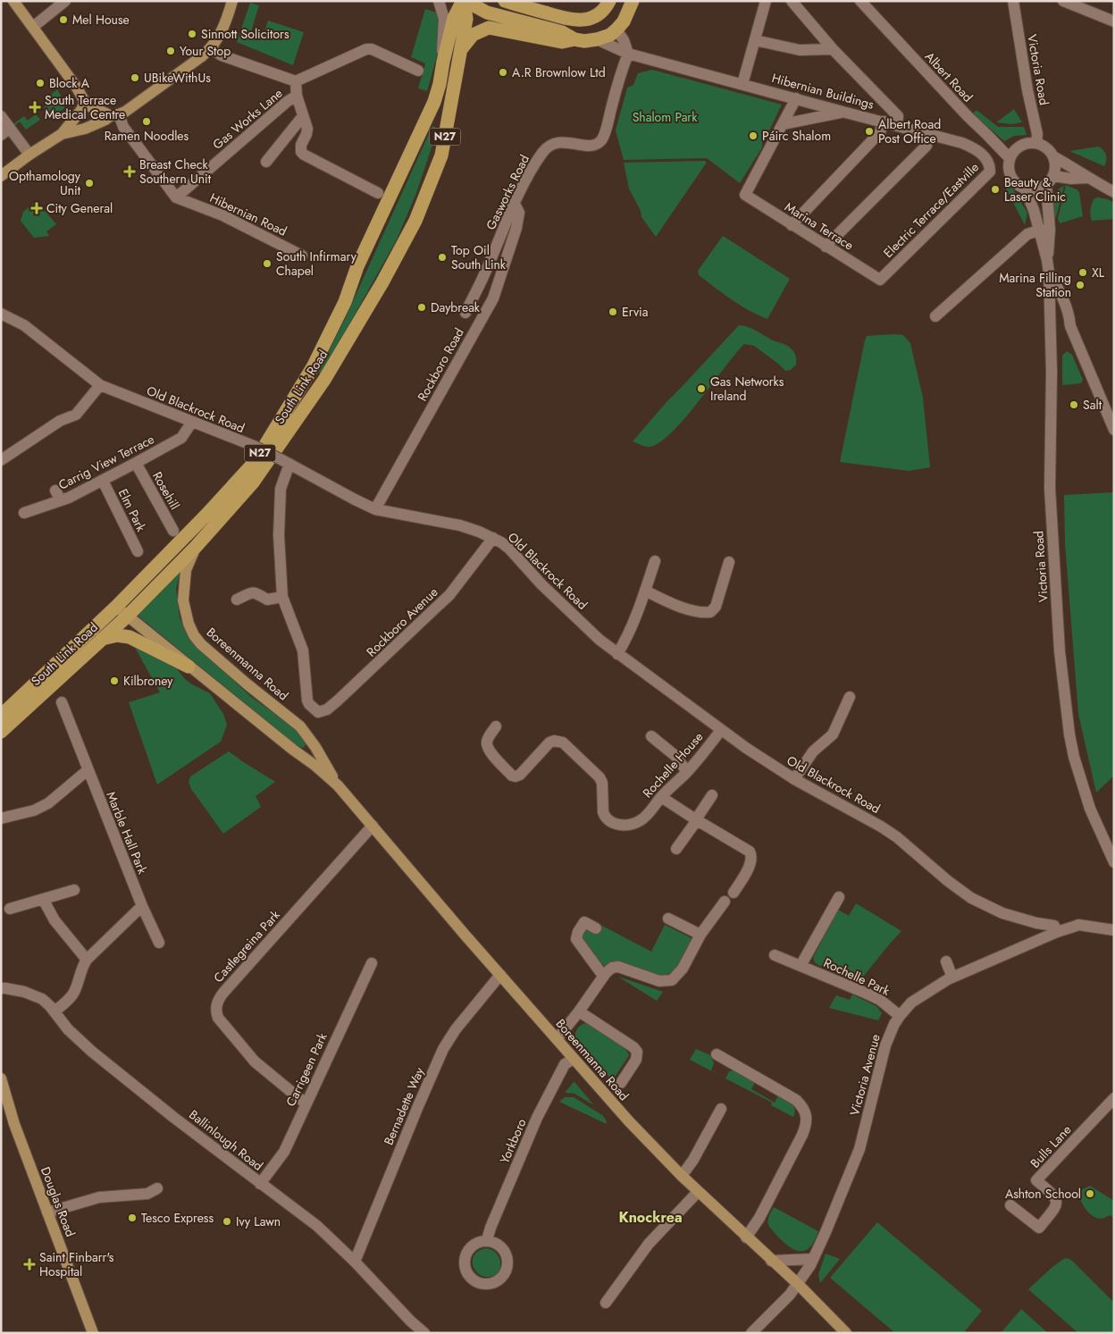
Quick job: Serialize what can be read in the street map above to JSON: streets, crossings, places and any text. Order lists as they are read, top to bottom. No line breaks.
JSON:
{"streets":{"highway":["N27","South Link Road"],"main road":["Boreenmanna Road","Douglas Road"],"street":["Victoria Road","Albert Road","Hibernian Buildings","Gas Works Lane","Gasworks Road","Electric Terrace/Eastville","Hibernian Road","Marina Terrace","Rockboro Road","Old Blackrock Road","Carrig View Terrace","Rosehill","Elm Park","Rockboro Avenue","Rochelle House","Marble Hall Park","Castlegreina Park","Rochelle Park","Carrigeen Park","Victoria Avenue","Bernadette Way","Ballinlough Road","Yorkboro","Bulls Lane"]},"crossings":[["Victoria Road","Albert Road"],["Hibernian Buildings","Gasworks Road"],["Hibernian Buildings","Electric Terrace/Eastville"],["Gas Works Lane","Hibernian Road"],["N27","South Link Road"],["N27","Boreenmanna Road"],["Gasworks Road","Rockboro Road"],["Electric Terrace/Eastville","Marina Terrace"],["Rockboro Road","Old Blackrock Road"],["South Link Road","Boreenmanna Road"],["Old Blackrock Road","Carrig View Terrace"],["Old Blackrock Road","Rockboro Avenue"],["Old Blackrock Road","Boreenmanna Road"],["Old Blackrock Road","Rochelle House"],["Old Blackrock Road","Victoria Avenue"],["Carrig View Terrace","Rosehill"],["Carrig View Terrace","Elm Park"],["Rockboro Avenue","Boreenmanna Road"],["Boreenmanna Road","Castlegreina Park"],["Boreenmanna Road","Victoria Avenue"],["Boreenmanna Road","Bernadette Way"],["Boreenmanna Road","Yorkboro"],["Castlegreina Park","Carrigeen Park"],["Rochelle Park","Victoria Avenue"],["Carrigeen Park","Ballinlough Road"],["Bernadette Way","Ballinlough Road"]],"districts":["Knockrea"],"parks":["Shalom Park"],"places":{"other":["Mel House","Sinnott Solicitors","Your Stop","A.R Brownlow Ltd","UBikeWithUs","Block A","Ramen Noodles","Albert Road Post Office","Páirc Shalom","Opthamology Unit","Beauty & Laser Clinic","Top Oil South Link","South Infirmary Chapel","XL","Marina Filling Station","Daybreak","Ervia","Gas Networks Ireland","Salt","Kilbroney","Ashton School","Tesco Express","Ivy Lawn"],"health":["South Terrace Medical Centre","Breast Check Southern Unit","City General","Saint Finbarr's Hospital"]}}
